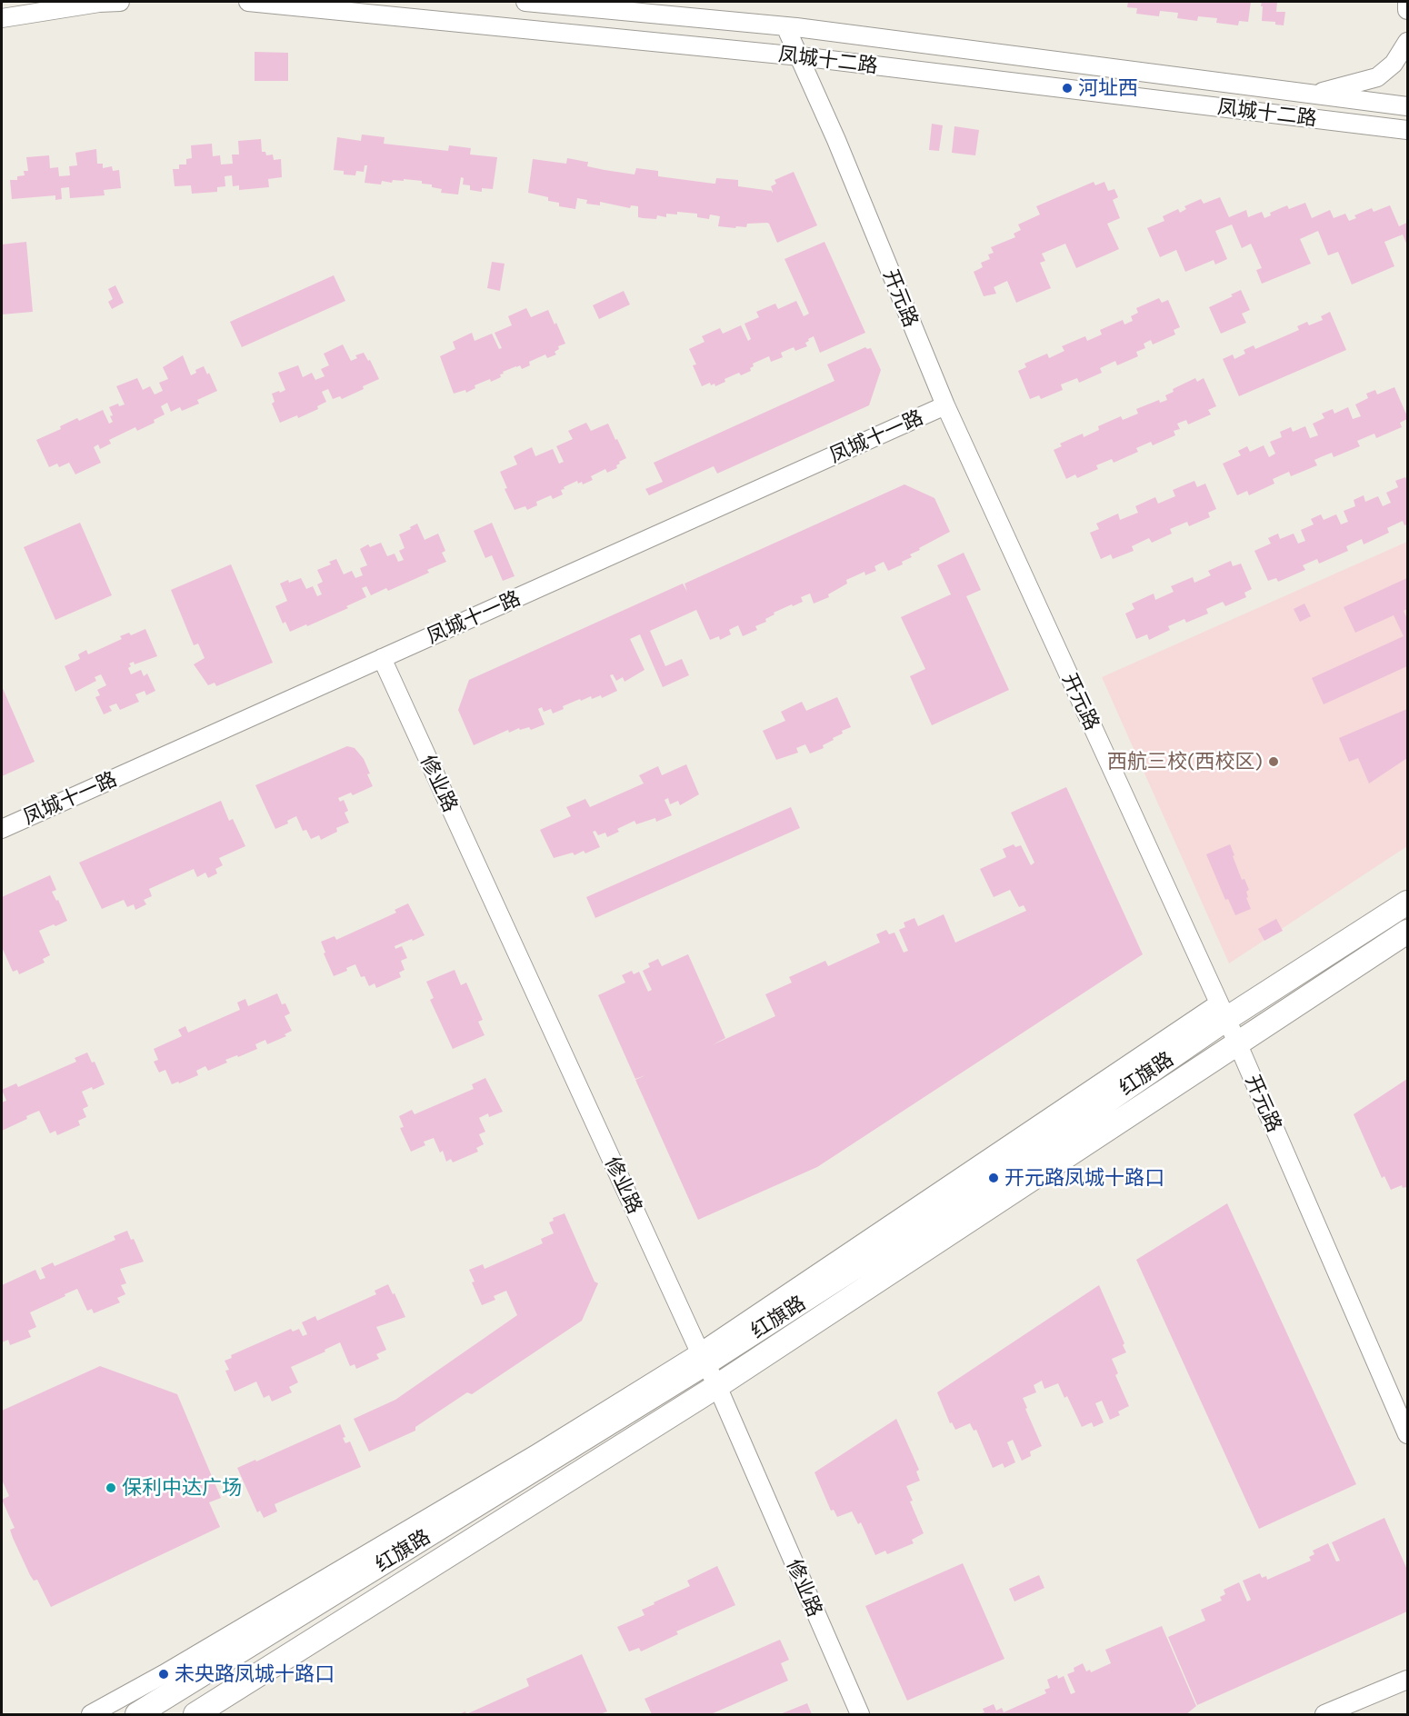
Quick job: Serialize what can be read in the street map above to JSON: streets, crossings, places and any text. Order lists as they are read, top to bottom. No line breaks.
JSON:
{"streets":{"main road":["红旗路"],"street":["凤城十二路","开元路","凤城十一路","修业路"]},"crossings":[["凤城十二路","开元路"],["开元路","凤城十一路"],["开元路","红旗路"],["凤城十一路","修业路"],["修业路","红旗路"]],"places":["河址西","西航三校(西校区)","开元路凤城十路口","保利中达广场","未央路凤城十路口"]}
